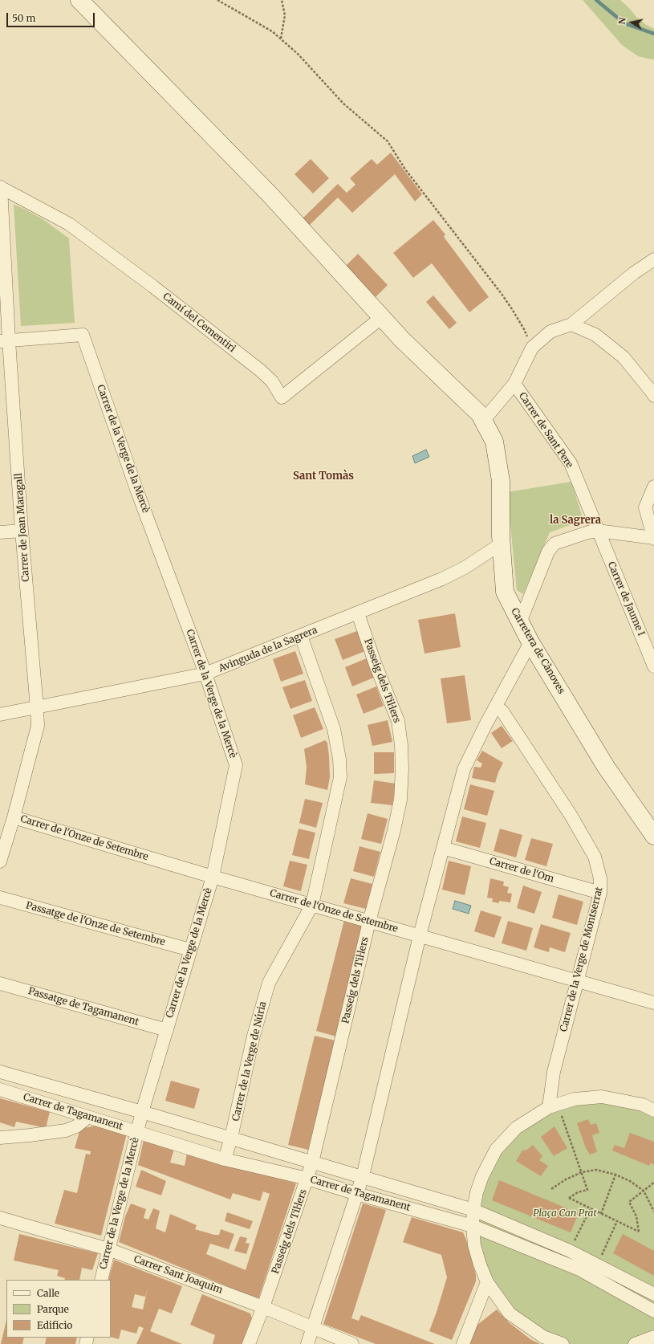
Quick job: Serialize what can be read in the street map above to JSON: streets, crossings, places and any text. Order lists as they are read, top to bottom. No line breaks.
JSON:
{"streets":{"street":["Camí del Cementiri","Carrer de Sant Pere","Carrer de la Verge de la Mercè","Carrer de Joan Maragall","Carrer de Jaume I","Avinguda de la Sagrera","Carretera de Cànoves","Passeig dels Til·lers","Carrer de l'Onze de Setembre","Carrer de l'Om","Passatge de l'Onze de Setembre","Carrer de la Verge de Montserrat","Passatge de Tagamanent","Carrer de la Verge de Núria","Carrer de Tagamanent","Carrer Sant Joaquim"]},"crossings":[["Camí del Cementiri","Carrer de Joan Maragall"],["Camí del Cementiri","Carretera de Cànoves"],["Carrer de Sant Pere","Carrer de Jaume I"],["Carrer de la Verge de la Mercè","Carrer de Joan Maragall"],["Carrer de la Verge de la Mercè","Avinguda de la Sagrera"],["Carrer de la Verge de la Mercè","Carrer de l'Onze de Setembre"],["Carrer de la Verge de la Mercè","Passatge de l'Onze de Setembre"],["Carrer de la Verge de la Mercè","Passatge de Tagamanent"],["Carrer de la Verge de la Mercè","Carrer de Tagamanent"],["Carrer de la Verge de la Mercè","Carrer Sant Joaquim"],["Carrer de Joan Maragall","Avinguda de la Sagrera"],["Carrer de Joan Maragall","Carrer de l'Onze de Setembre"],["Avinguda de la Sagrera","Carretera de Cànoves"],["Avinguda de la Sagrera","Passeig dels Til·lers"],["Avinguda de la Sagrera","Carrer de la Verge de Núria"],["Passeig dels Til·lers","Carrer de l'Onze de Setembre"],["Passeig dels Til·lers","Carrer de Tagamanent"],["Passeig dels Til·lers","Carrer Sant Joaquim"],["Carrer de l'Onze de Setembre","Carrer de la Verge de Montserrat"],["Carrer de l'Onze de Setembre","Carrer de la Verge de Núria"],["Carrer de l'Om","Carrer de la Verge de Montserrat"],["Carrer de la Verge de Núria","Carrer de Tagamanent"]],"districts":["Sant Tomàs","la Sagrera"],"parks":["Plaça Can Prat"],"legend":["Calle","Parque","Edificio"],"scale_bar":"50 m","north":"left"}
